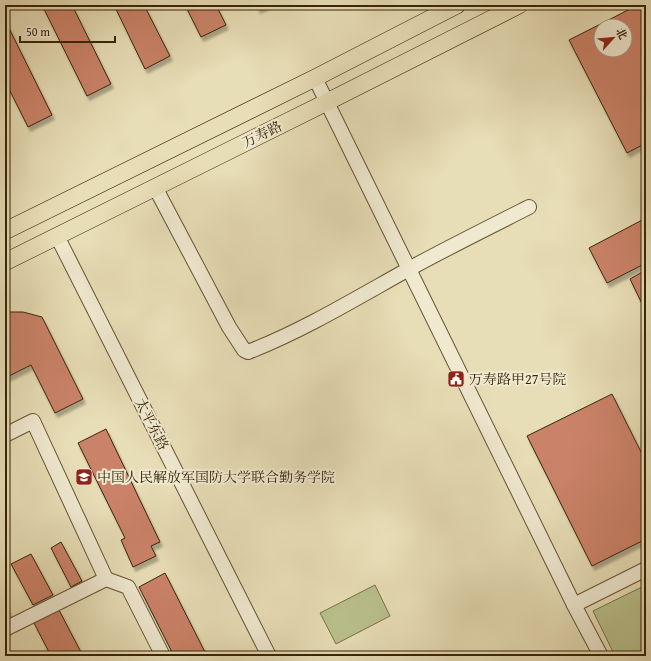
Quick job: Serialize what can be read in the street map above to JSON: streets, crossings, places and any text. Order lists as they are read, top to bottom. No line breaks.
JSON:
{"streets":{"main road":["万寿路"],"street":["太平东路"]},"crossings":[["万寿路","太平东路"]],"places":{"public building":["万寿路甲27号院"],"school or university":["中国人民解放军国防大学联合勤务学院"]},"scale_bar":"50 m","north":"top right"}
